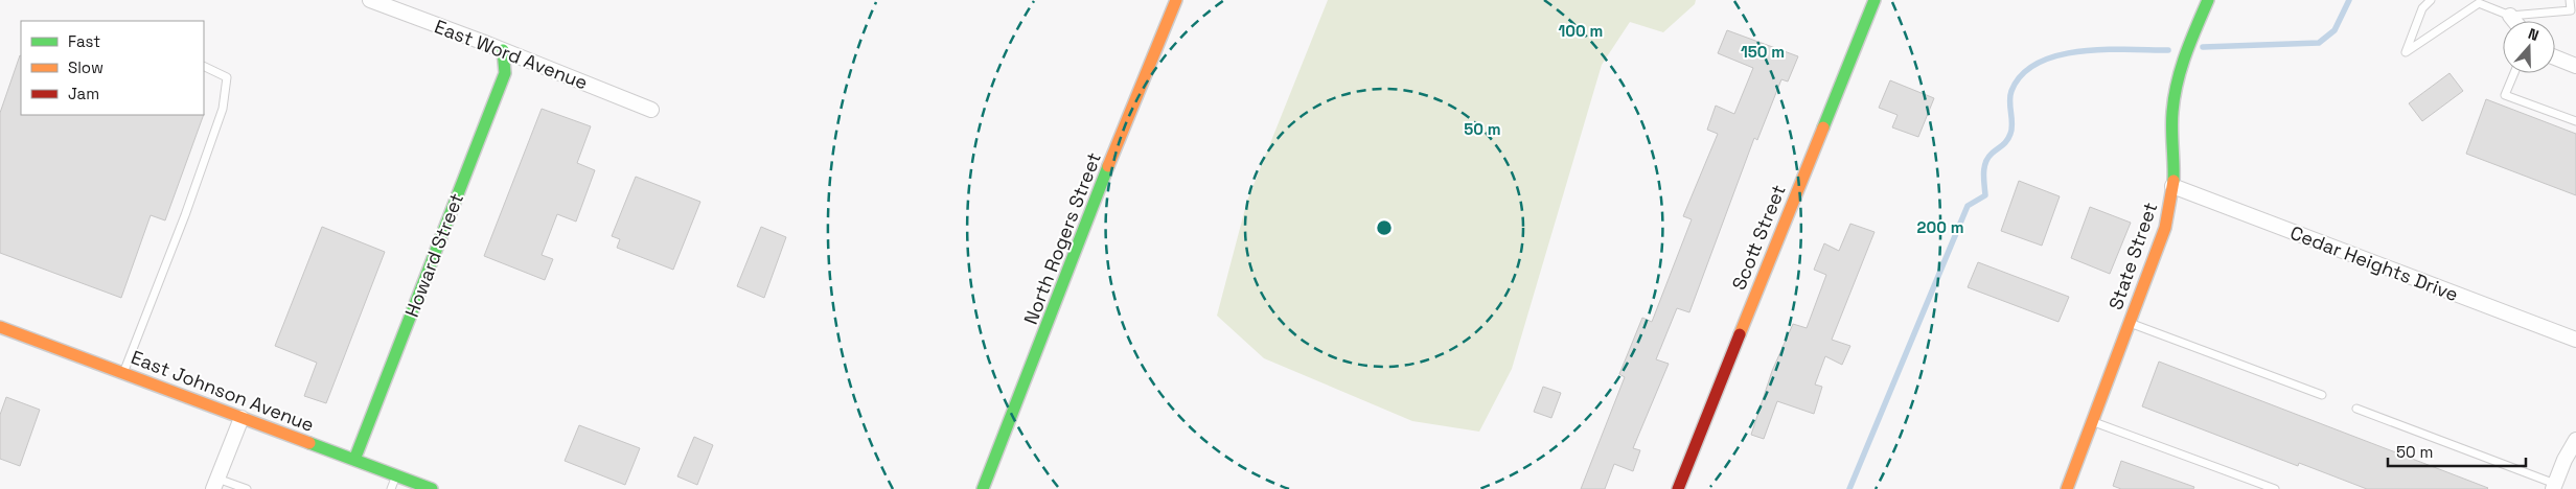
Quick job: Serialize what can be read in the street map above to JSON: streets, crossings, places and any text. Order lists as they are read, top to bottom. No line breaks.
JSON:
{"streets":{"street":["East Word Avenue","Scott Street","North Rogers Street","Howard Street","State Street","Cedar Heights Drive","East Johnson Avenue"]},"crossings":[["East Word Avenue","Howard Street"],["Howard Street","East Johnson Avenue"],["State Street","Cedar Heights Drive"]],"legend":["Fast","Slow","Jam"],"scale_bar":"50 m","north":"top","rings":["100 m","150 m","50 m","200 m"]}
